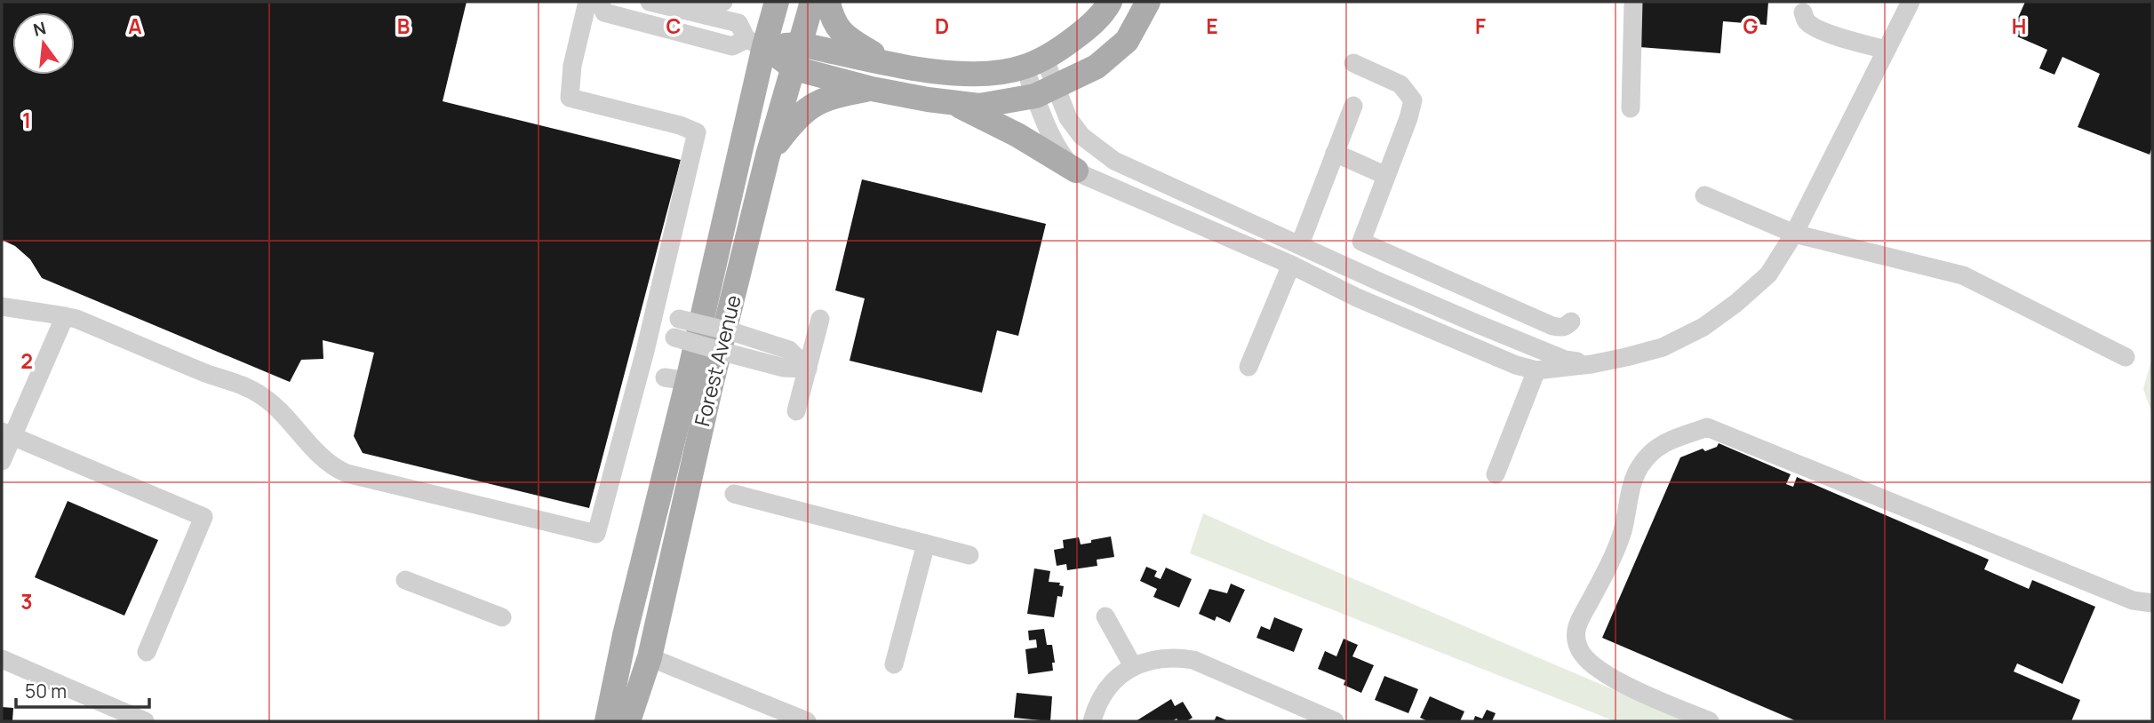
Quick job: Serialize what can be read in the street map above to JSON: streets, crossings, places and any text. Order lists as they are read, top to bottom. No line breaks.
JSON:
{"streets":{"main road":["Forest Avenue"]},"scale_bar":"50 m","north":"top","grid":{"columns":["A","B","C","D","E","F","G","H"],"rows":["1","2","3"]}}
